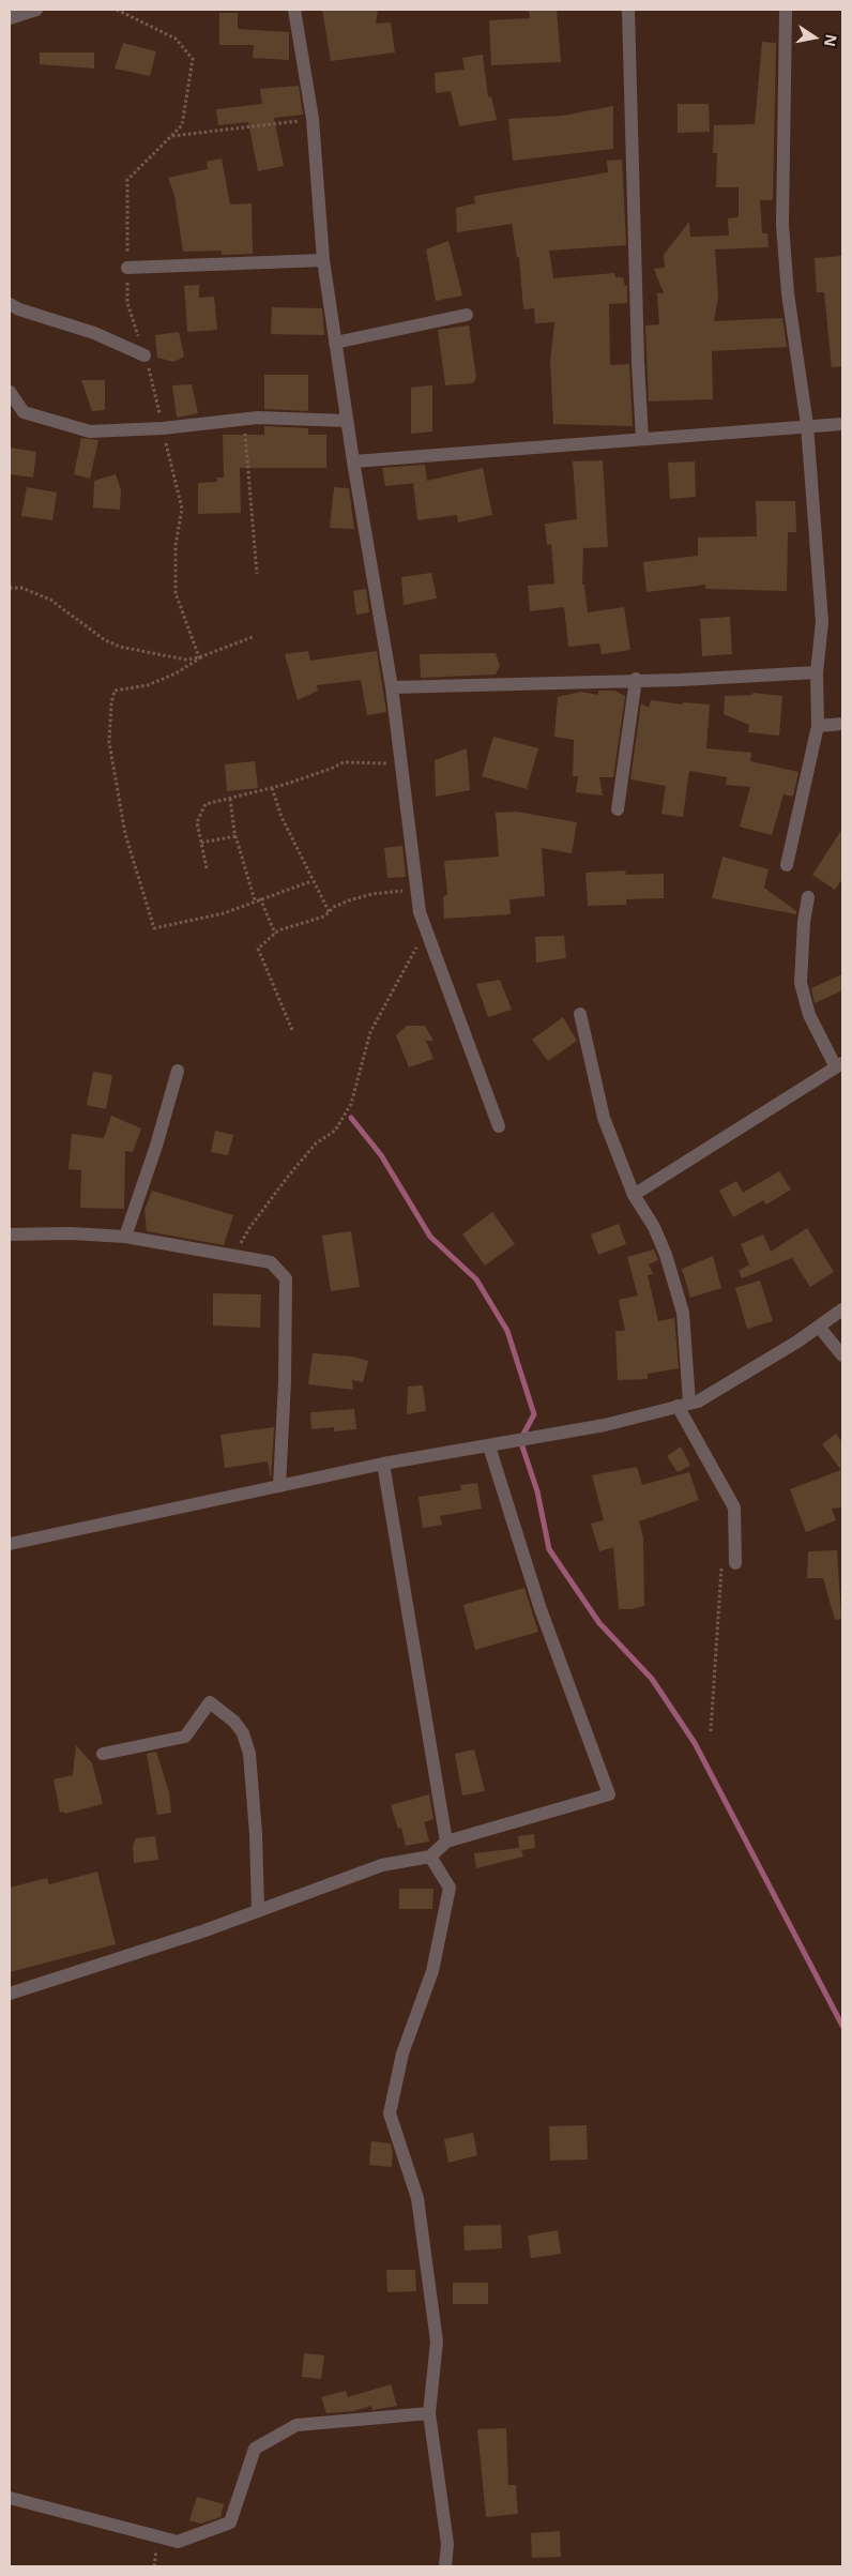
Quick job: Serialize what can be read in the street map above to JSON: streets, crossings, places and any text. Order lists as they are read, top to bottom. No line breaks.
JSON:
{"north":"right"}
